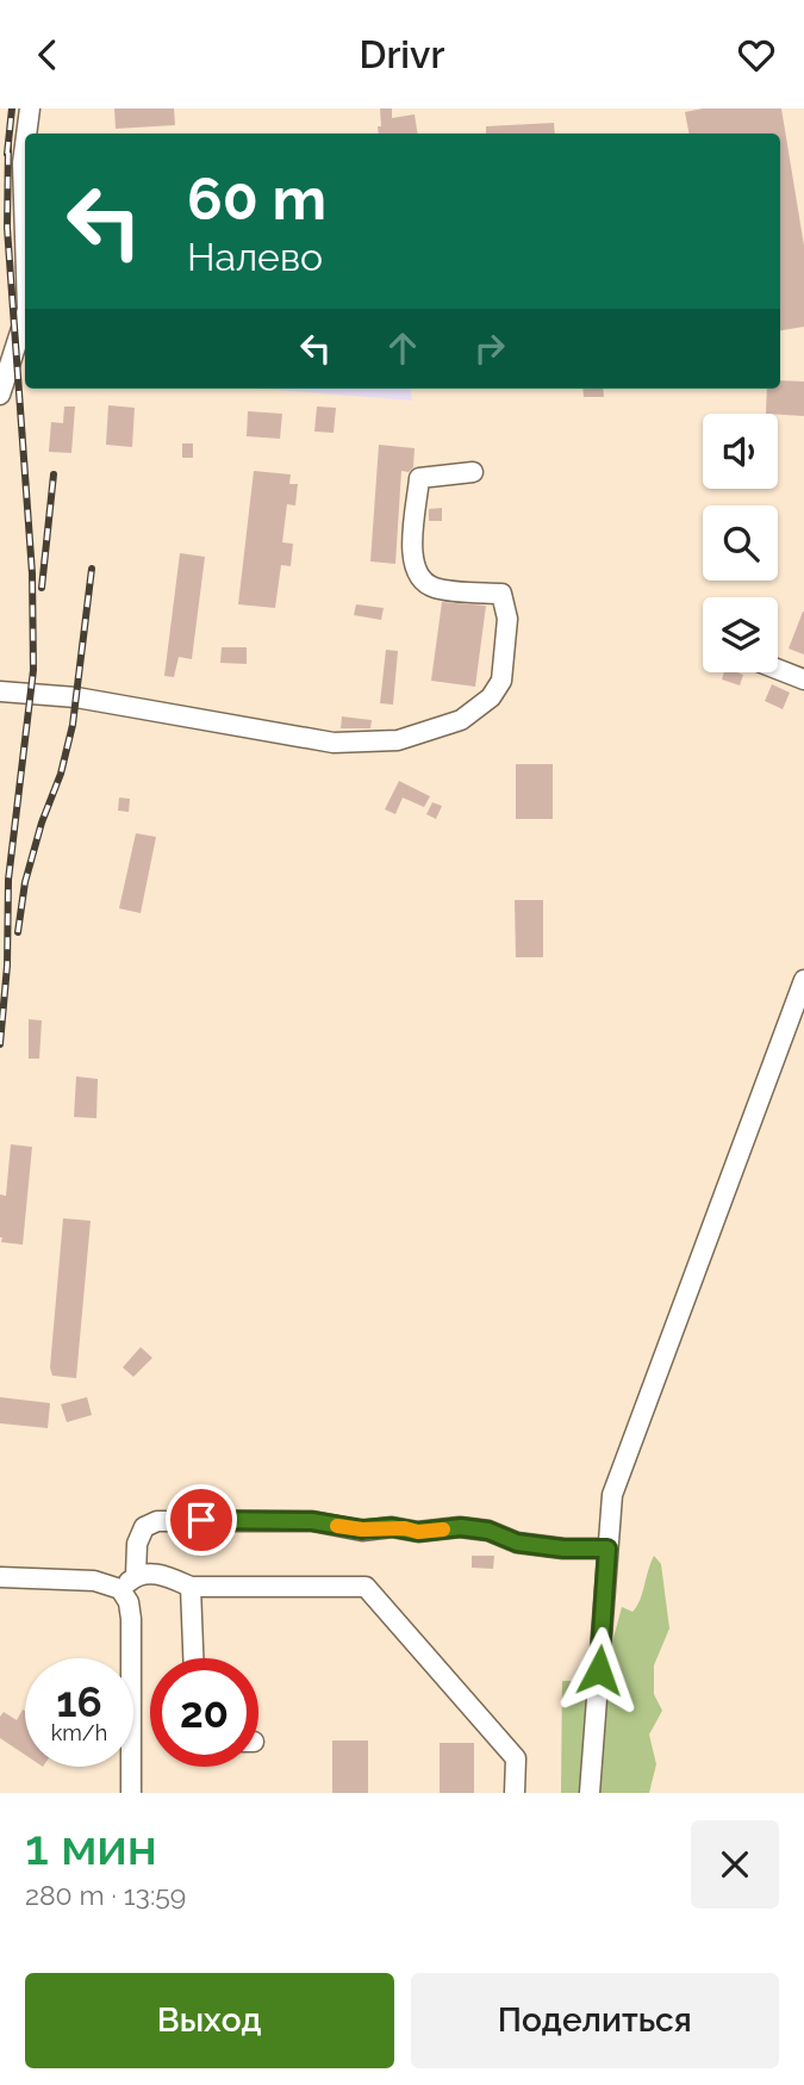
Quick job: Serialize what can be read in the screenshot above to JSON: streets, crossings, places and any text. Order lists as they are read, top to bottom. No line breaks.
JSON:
{"page":{"header":"Drivr","turn":["60 m","Налево"],"speed":"16 km/h","limit":"20","heading":["1 мин","280 m · 13:59"],"buttons":["Выход","Поделиться"]}}
